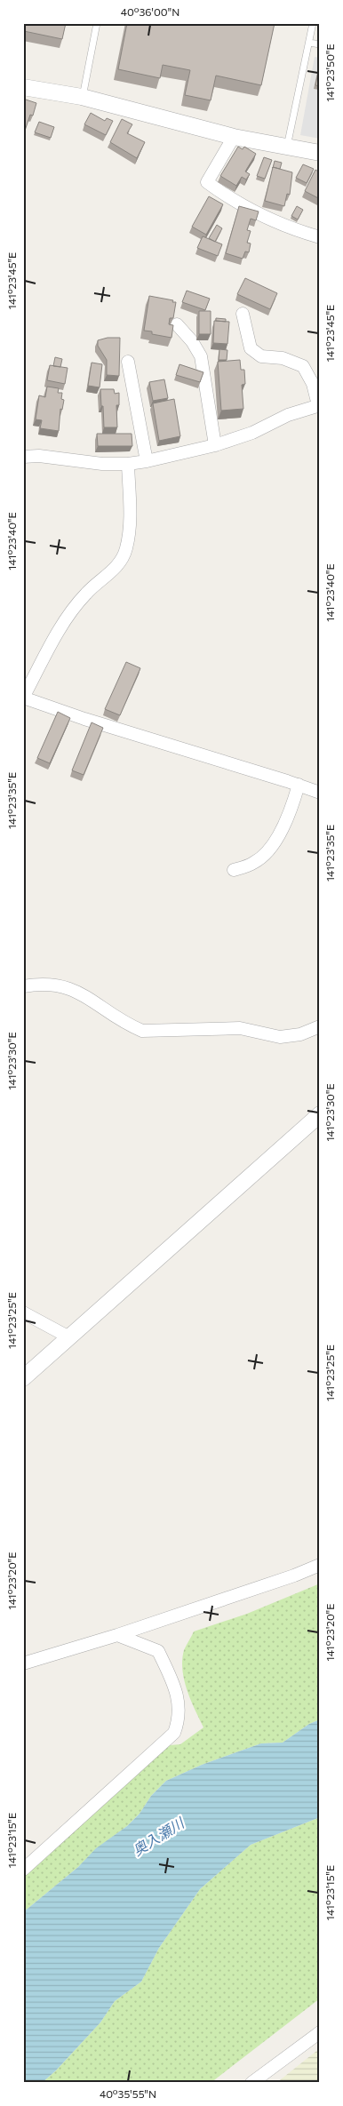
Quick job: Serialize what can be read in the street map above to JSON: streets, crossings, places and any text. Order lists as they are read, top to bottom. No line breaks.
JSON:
{"water":["奥入瀬川"],"coordinates":["40°36'00\"N","141°23'50\"E","141°23'45\"E","141°23'40\"E","141°23'35\"E","141°23'30\"E","141°23'25\"E","141°23'20\"E","141°23'15\"E","40°35'55\"N"]}
